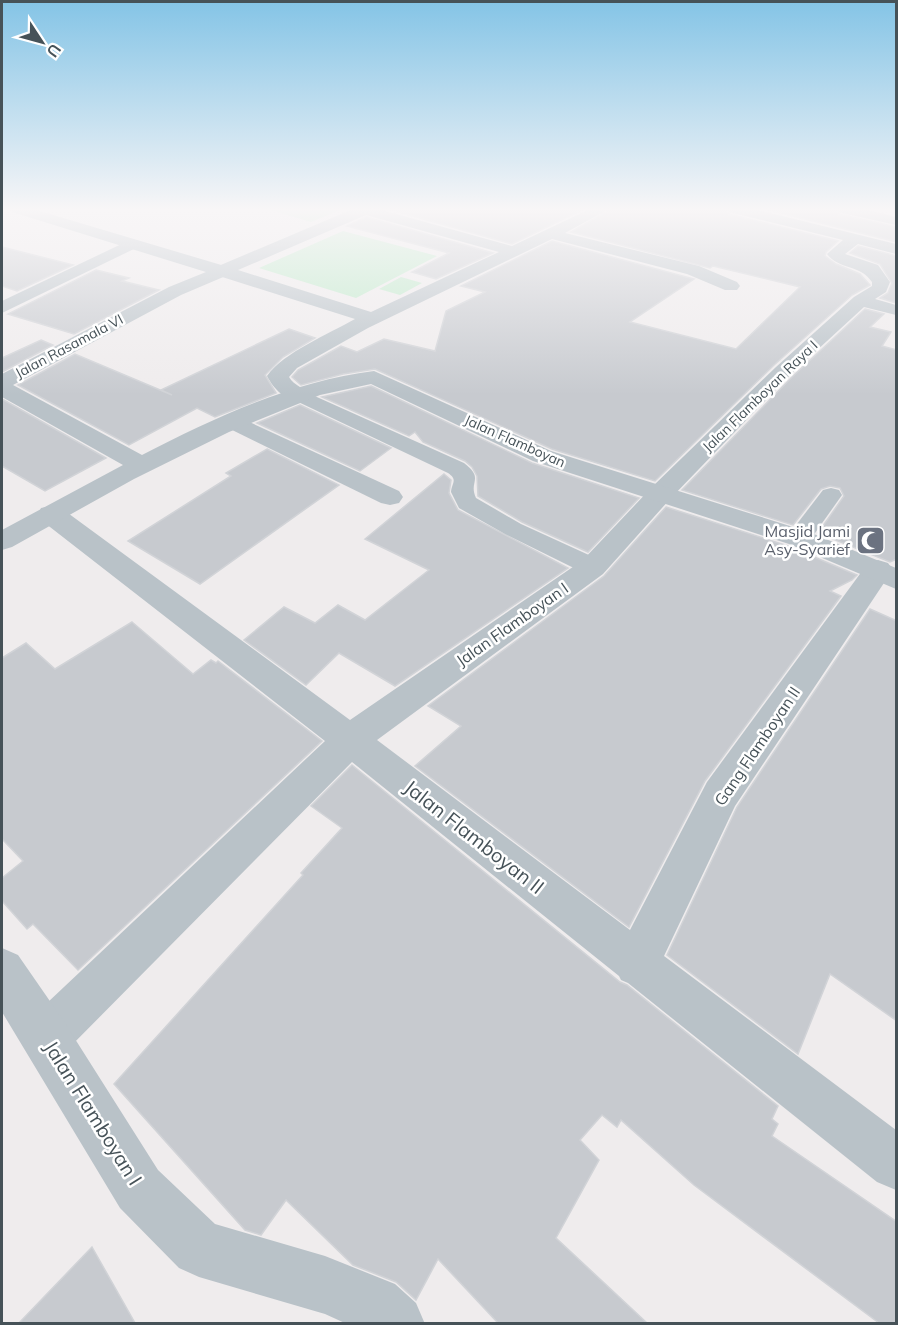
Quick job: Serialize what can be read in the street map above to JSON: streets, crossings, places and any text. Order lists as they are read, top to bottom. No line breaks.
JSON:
{"streets":{"street":["Jalan Rasamala VI","Jalan Flamboyan Raya I","Jalan Flamboyan","Jalan Flamboyan I","Gang Flamboyan II","Jalan Flamboyan II"]},"crossings":[["Jalan Flamboyan Raya I","Jalan Flamboyan"],["Jalan Flamboyan Raya I","Jalan Flamboyan I"],["Jalan Flamboyan","Jalan Flamboyan I"],["Jalan Flamboyan","Gang Flamboyan II"],["Jalan Flamboyan I","Jalan Flamboyan II"],["Gang Flamboyan II","Jalan Flamboyan II"]],"places":{"mosque":["Masjid Jami Asy-Syarief"]},"north":"bottom right"}
